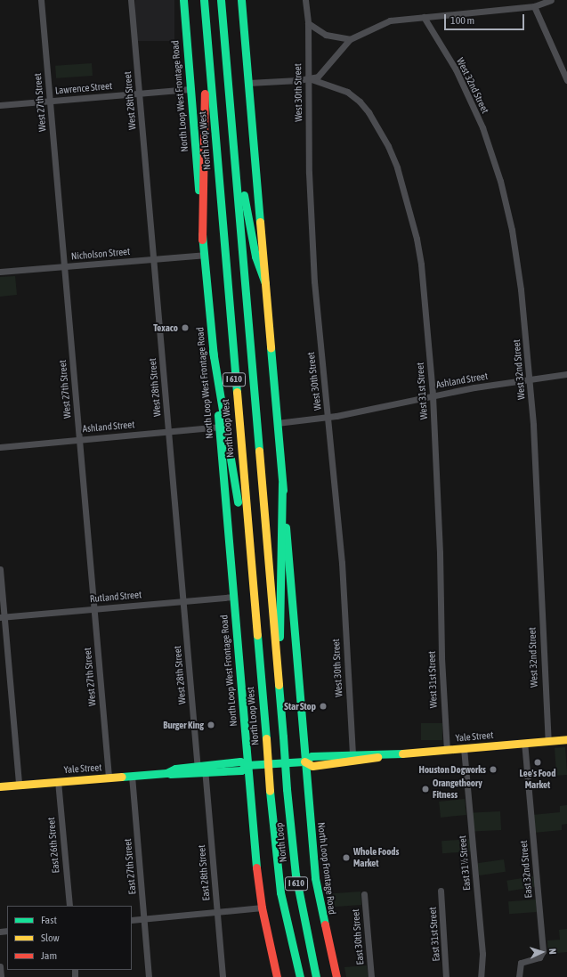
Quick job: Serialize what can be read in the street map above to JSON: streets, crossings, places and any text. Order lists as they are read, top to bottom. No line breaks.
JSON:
{"streets":{"main road":["North Loop West Frontage Road","North Loop West","I 610","Yale Street","North Loop","North Loop Frontage Road"],"street":["West 32nd Street","Lawrence Street","West 30th Street","West 28th Street","West 27th Street","Nicholson Street","Ashland Street","West 31st Street","Rutland Street","East 26th Street","East 31½ Street","East 27th Street","East 32nd Street","East 28th Street","East 31st Street","East 30th Street"]},"crossings":[["West 32nd Street","Ashland Street"],["West 32nd Street","Yale Street"],["Lawrence Street","North Loop West Frontage Road"],["Lawrence Street","West 28th Street"],["Lawrence Street","West 27th Street"],["West 30th Street","Ashland Street"],["West 30th Street","West 31st Street"],["West 30th Street","Yale Street"],["North Loop West Frontage Road","Nicholson Street"],["North Loop West Frontage Road","Ashland Street"],["North Loop West Frontage Road","Rutland Street"],["North Loop West Frontage Road","Yale Street"],["West 28th Street","Nicholson Street"],["West 28th Street","Ashland Street"],["West 28th Street","Rutland Street"],["West 28th Street","Yale Street"],["West 28th Street","East 28th Street"],["West 27th Street","Nicholson Street"],["West 27th Street","Ashland Street"],["West 27th Street","Rutland Street"],["West 27th Street","Yale Street"],["North Loop West","North Loop"],["I 610","North Loop"],["Ashland Street","West 31st Street"],["West 31st Street","Yale Street"],["Yale Street","East 26th Street"],["Yale Street","East 31½ Street"],["Yale Street","East 27th Street"],["Yale Street","North Loop Frontage Road"],["Yale Street","East 32nd Street"],["Yale Street","East 28th Street"]],"places":["Texaco","Star Stop","Burger King","Lee's Food Market","Houston Dogworks","Orangetheory Fitness","Whole Foods Market"],"legend":["Fast","Slow","Jam"],"scale_bar":"100 m","north":"right"}
